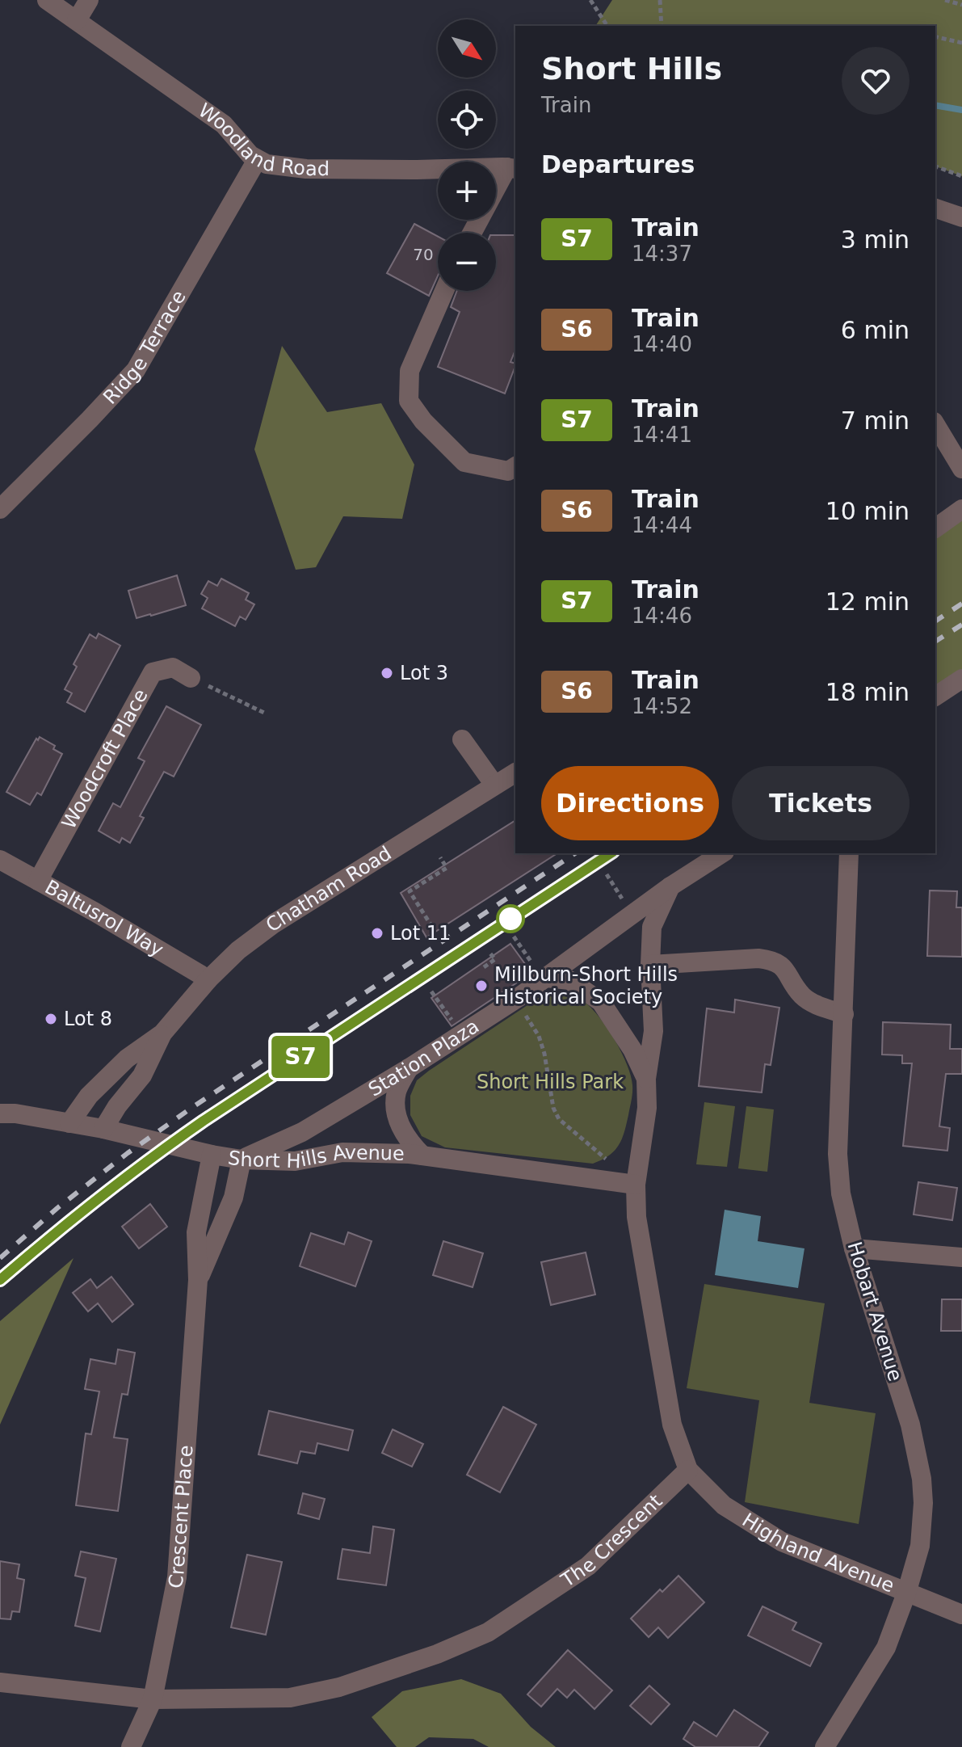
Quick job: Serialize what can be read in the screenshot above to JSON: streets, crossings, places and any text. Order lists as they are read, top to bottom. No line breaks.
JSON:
{"streets":{"street":["Woodland Road","Ridge Terrace","Woodcroft Place","Chatham Road","Baltusrol Way","Station Plaza","Short Hills Avenue","Hobart Avenue","Crescent Place","The Crescent","Highland Avenue"]},"crossings":[["Woodland Road","Ridge Terrace"],["Woodcroft Place","Baltusrol Way"],["Chatham Road","Baltusrol Way"],["Chatham Road","Short Hills Avenue"],["Station Plaza","Short Hills Avenue"],["Station Plaza","Crescent Place"],["Short Hills Avenue","Crescent Place"],["Hobart Avenue","Highland Avenue"],["Crescent Place","The Crescent"],["The Crescent","Highland Avenue"]],"parks":["Short Hills Park"],"places":["Lot 3","Lot 11","Millburn-Short Hills Historical Society","Lot 8"],"house_numbers":["70"],"north":"bottom right","page":{"on_map":"S7","map_buttons":["+","−"],"heading":[["Short Hills","Train"],"Departures"],"list":[{"mark":"S7","name":"Train","note":"14:37","value":"3 min"},{"mark":"S6","name":"Train","note":"14:40","value":"6 min"},{"mark":"S7","name":"Train","note":"14:41","value":"7 min"},{"mark":"S6","name":"Train","note":"14:44","value":"10 min"},{"mark":"S7","name":"Train","note":"14:46","value":"12 min"},{"mark":"S6","name":"Train","note":"14:52","value":"18 min"}],"buttons":["Directions","Tickets"]}}
